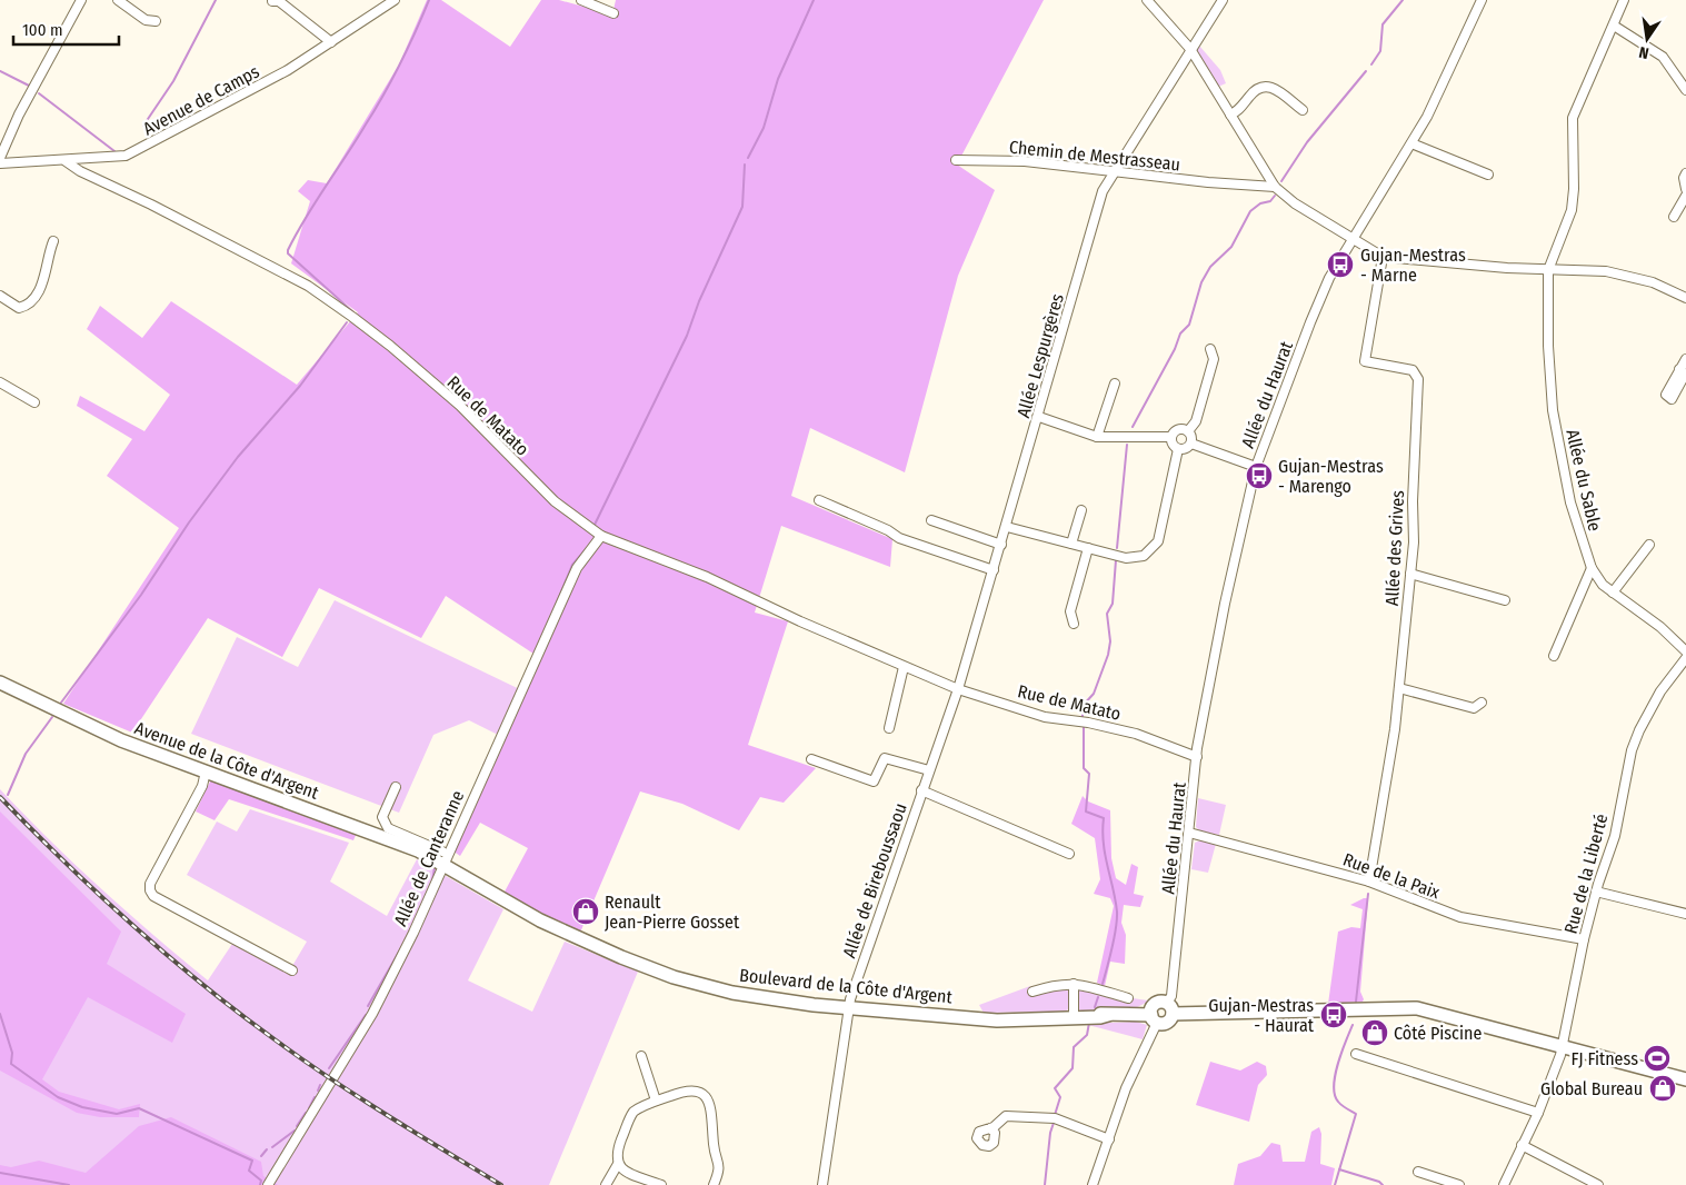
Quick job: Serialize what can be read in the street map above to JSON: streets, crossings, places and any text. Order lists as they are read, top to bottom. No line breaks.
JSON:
{"streets":{"main road":["Avenue de la Côte d'Argent","Boulevard de la Côte d'Argent"],"street":["Avenue de Camps","Chemin de Mestrasseau","Allée Lespurgères","Allée du Haurat","Rue de Matato","Allée du Sable","Allée des Grives","Allée de Canteranne","Rue de la Liberté","Rue de la Paix","Allée de Bireboussaou"]},"crossings":[["Avenue de Camps","Rue de Matato"],["Chemin de Mestrasseau","Allée Lespurgères"],["Allée Lespurgères","Rue de Matato"],["Allée Lespurgères","Allée de Bireboussaou"],["Allée du Haurat","Rue de Matato"],["Allée du Haurat","Rue de la Paix"],["Rue de Matato","Allée de Canteranne"],["Rue de Matato","Allée de Bireboussaou"],["Allée des Grives","Rue de la Paix"],["Avenue de la Côte d'Argent","Allée de Canteranne"],["Avenue de la Côte d'Argent","Boulevard de la Côte d'Argent"],["Allée de Canteranne","Boulevard de la Côte d'Argent"],["Rue de la Liberté","Rue de la Paix"],["Allée de Bireboussaou","Boulevard de la Côte d'Argent"]],"places":{"bus stop":["Gujan-Mestras - Marne","Gujan-Mestras - Marengo","Gujan-Mestras - Haurat"],"shop":["Renault Jean-Pierre Gosset","Côté Piscine","Global Bureau"],"sports":["FJ Fitness"]},"scale_bar":"100 m","north":"bottom"}
